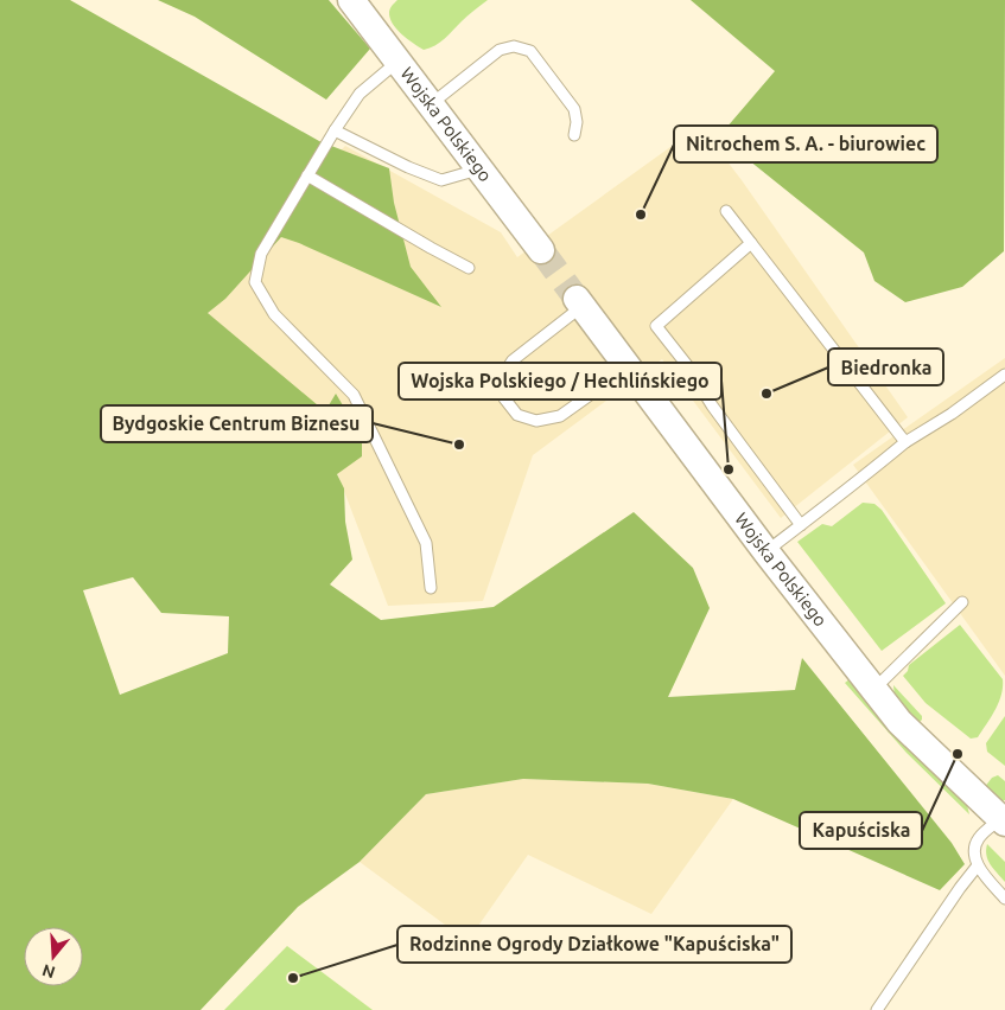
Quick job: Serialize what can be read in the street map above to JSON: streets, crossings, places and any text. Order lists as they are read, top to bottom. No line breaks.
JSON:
{"streets":{"street":["Wojska Polskiego"]},"places":["Nitrochem S. A. - biurowiec","Biedronka","Bydgoskie Centrum Biznesu","Wojska Polskiego / Hechlińskiego","Kapuściska","Rodzinne Ogrody Działkowe \"Kapuściska\""],"north":"bottom"}
